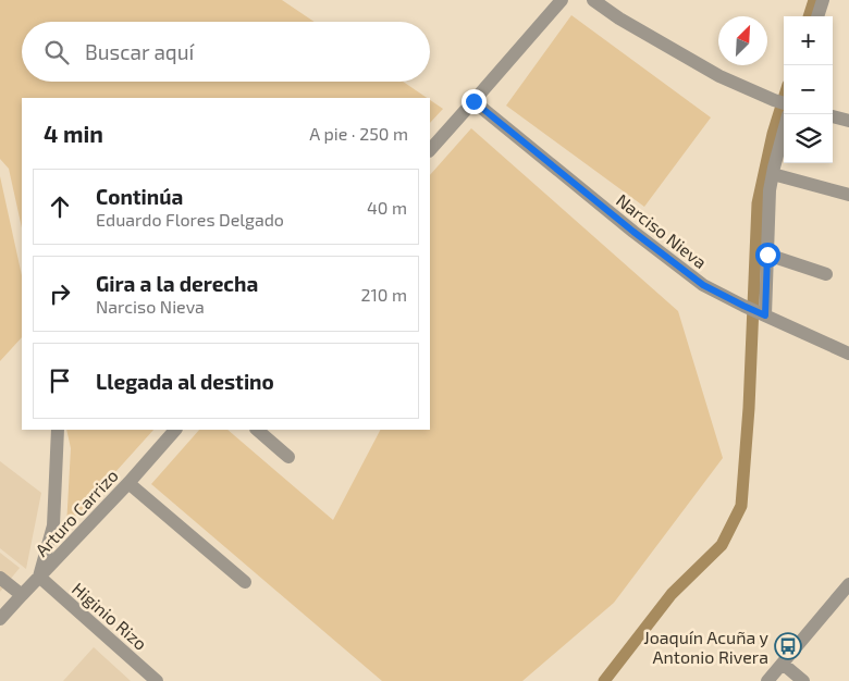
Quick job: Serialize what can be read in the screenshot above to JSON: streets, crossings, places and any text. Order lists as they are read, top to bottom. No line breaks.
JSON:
{"streets":{"street":["Narciso Nieva","Arturo Carrizo","Higinio Rizo"]},"crossings":[["Arturo Carrizo","Higinio Rizo"]],"places":{"bus stop":["Joaquín Acuña y Antonio Rivera"]},"north":"top right","page":{"map_buttons":["+","−"],"search":"Buscar aquí","heading":["4 min","A pie · 250 m"],"list":[["Continúa","Eduardo Flores Delgado","40 m"],["Gira a la derecha","Narciso Nieva","210 m"],"Llegada al destino"]}}
